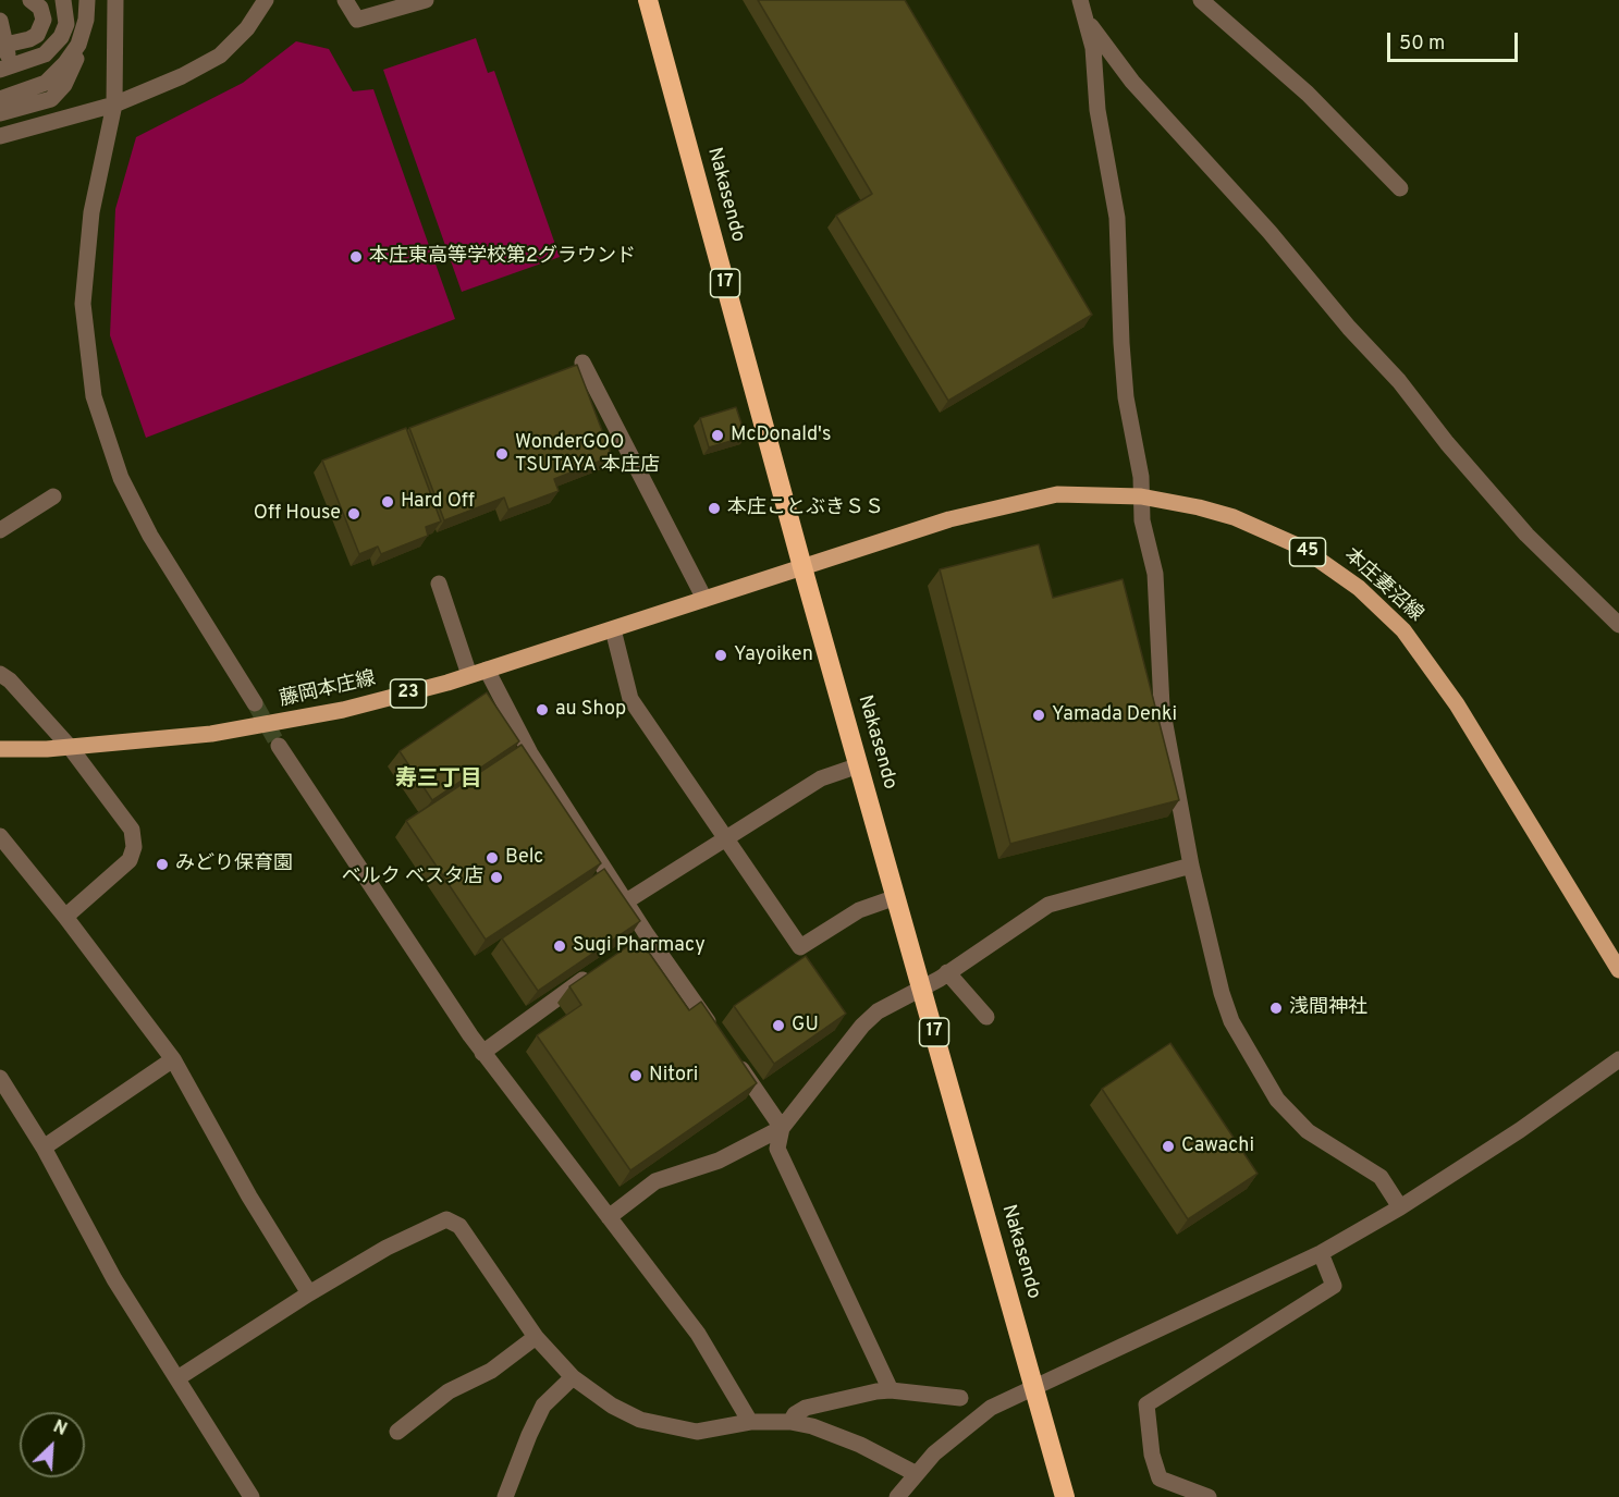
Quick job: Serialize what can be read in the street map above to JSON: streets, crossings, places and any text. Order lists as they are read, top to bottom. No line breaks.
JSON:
{"streets":{"highway":["Nakasendo","17"],"main road":["45","本庄妻沼線","藤岡本庄線","23"]},"crossings":[["Nakasendo","本庄妻沼線"],["Nakasendo","藤岡本庄線"],["本庄妻沼線","藤岡本庄線"]],"districts":["寿三丁目"],"places":["本庄東高等学校第2グラウンド","McDonald's","WonderGOO TSUTAYA 本庄店","Hard Off","本庄ことぶきＳＳ","Off House","Yayoiken","au Shop","Yamada Denki","Belc","みどり保育園","ベルク ベスタ店","Sugi Pharmacy","浅間神社","GU","Nitori","Cawachi"],"scale_bar":"50 m","north":"top right"}
